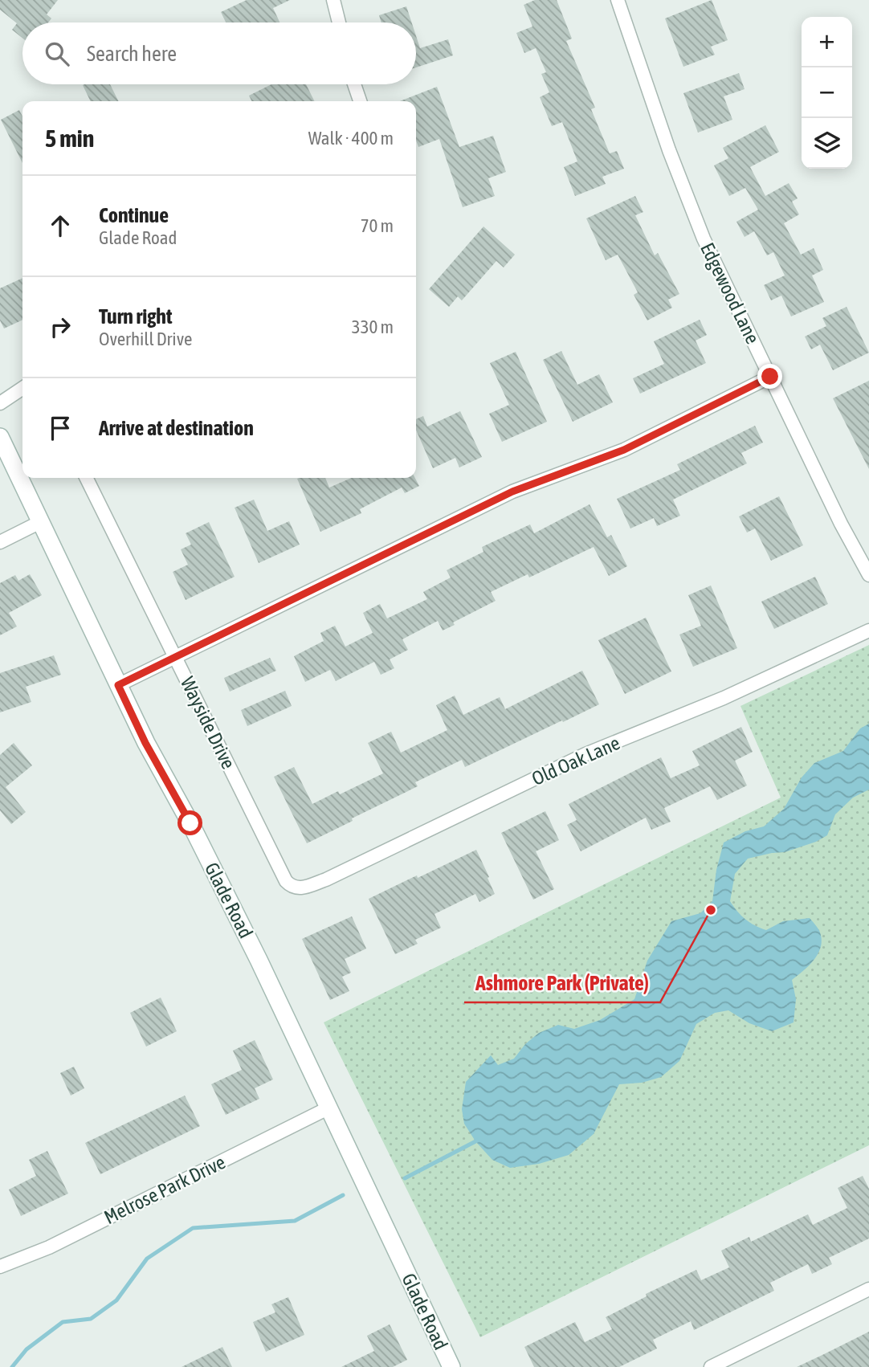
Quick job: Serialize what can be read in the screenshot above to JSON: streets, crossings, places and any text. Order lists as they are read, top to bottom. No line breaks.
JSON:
{"streets":{"main road":["Glade Road"],"street":["Edgewood Lane","Wayside Drive","Old Oak Lane","Melrose Park Drive"]},"crossings":[["Wayside Drive","Old Oak Lane"],["Glade Road","Melrose Park Drive"]],"places":["Ashmore Park (Private)"],"page":{"map_buttons":["+","−"],"search":"Search here","heading":["5 min","Walk · 400 m"],"list":[["Continue","Glade Road","70 m"],["Turn right","Overhill Drive","330 m"],"Arrive at destination"]}}
